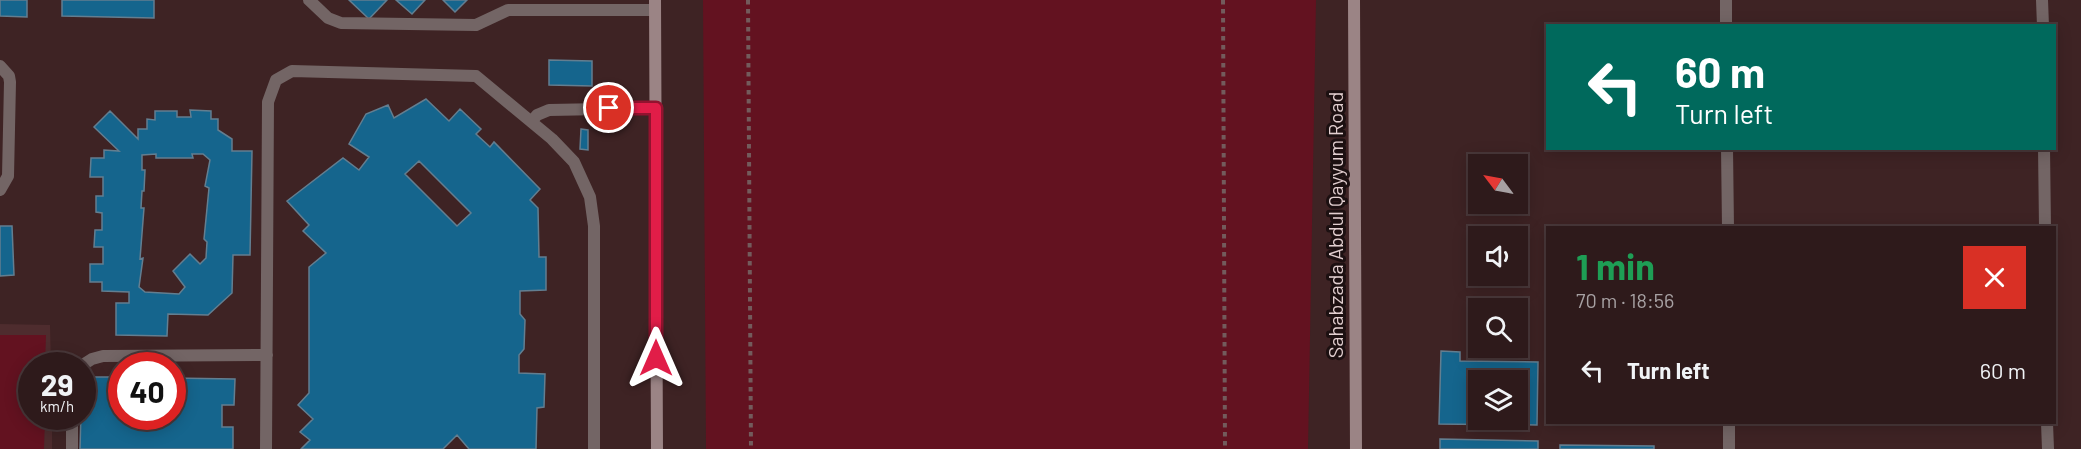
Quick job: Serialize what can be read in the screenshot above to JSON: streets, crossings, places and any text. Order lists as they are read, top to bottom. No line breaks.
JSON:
{"streets":{"street":["Sahabzada Abdul Qayyum Road"]},"north":"top left","page":{"turn":["60 m","Turn left"],"heading":["1 min","70 m · 18:56"],"list":[{"name":"Turn left","value":"60 m"}],"speed":"29 km/h","limit":"40"}}
